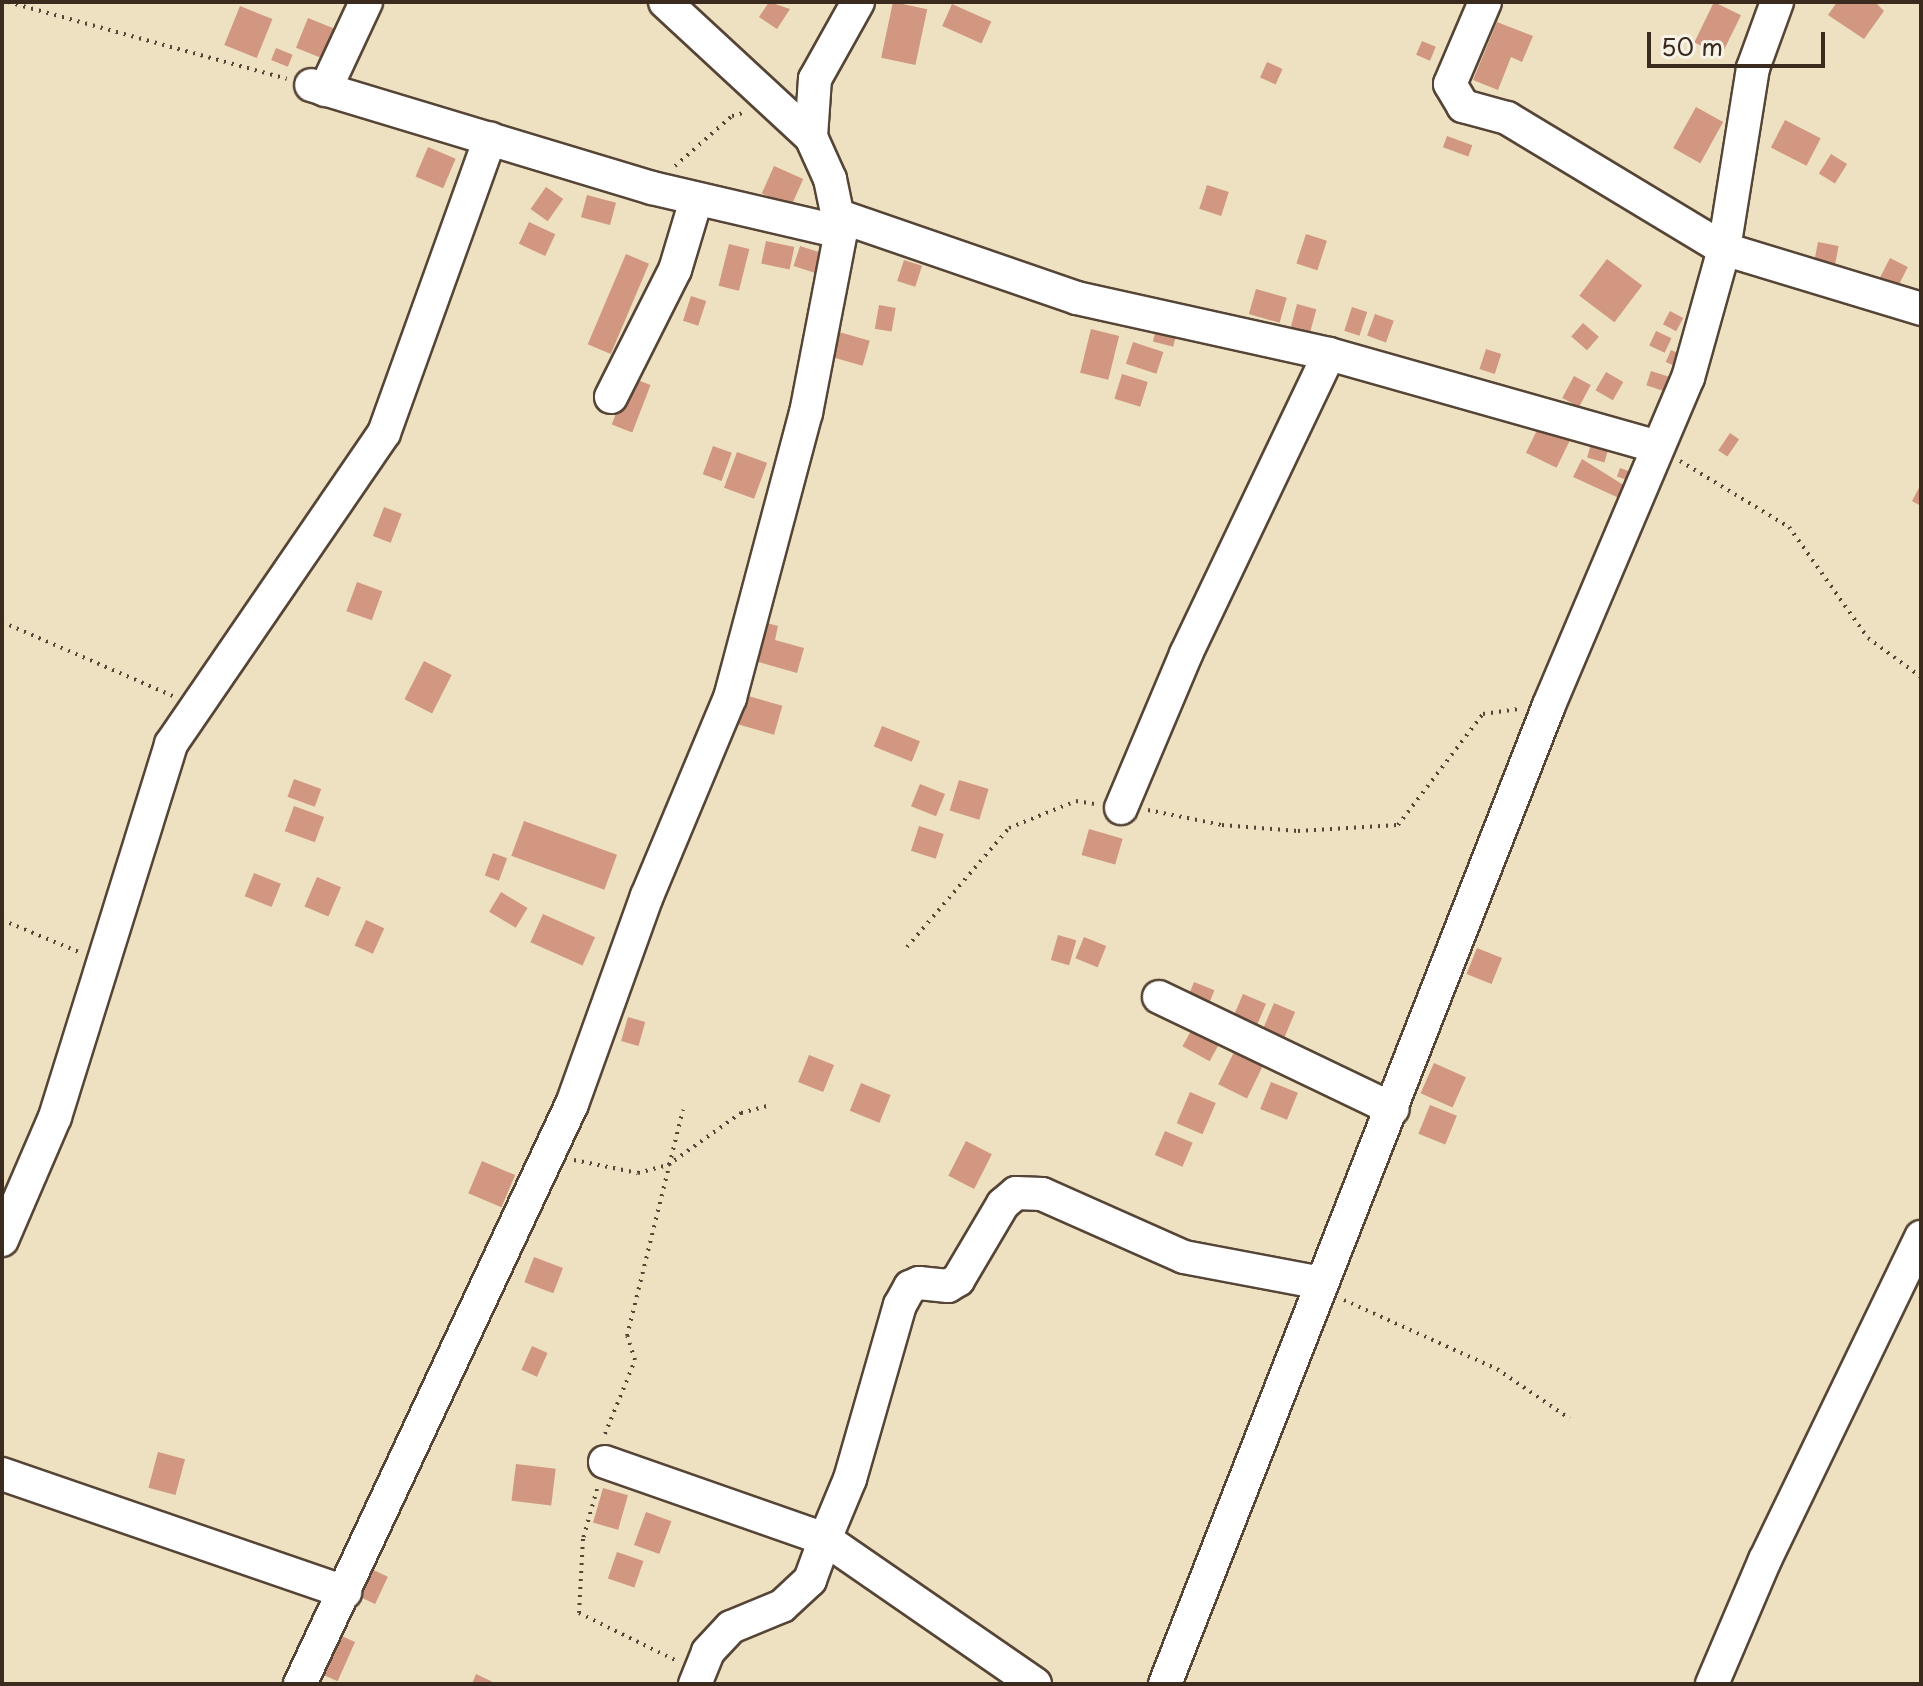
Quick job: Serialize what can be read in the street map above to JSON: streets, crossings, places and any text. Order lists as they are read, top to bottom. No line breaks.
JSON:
{"scale_bar":"50 m"}
